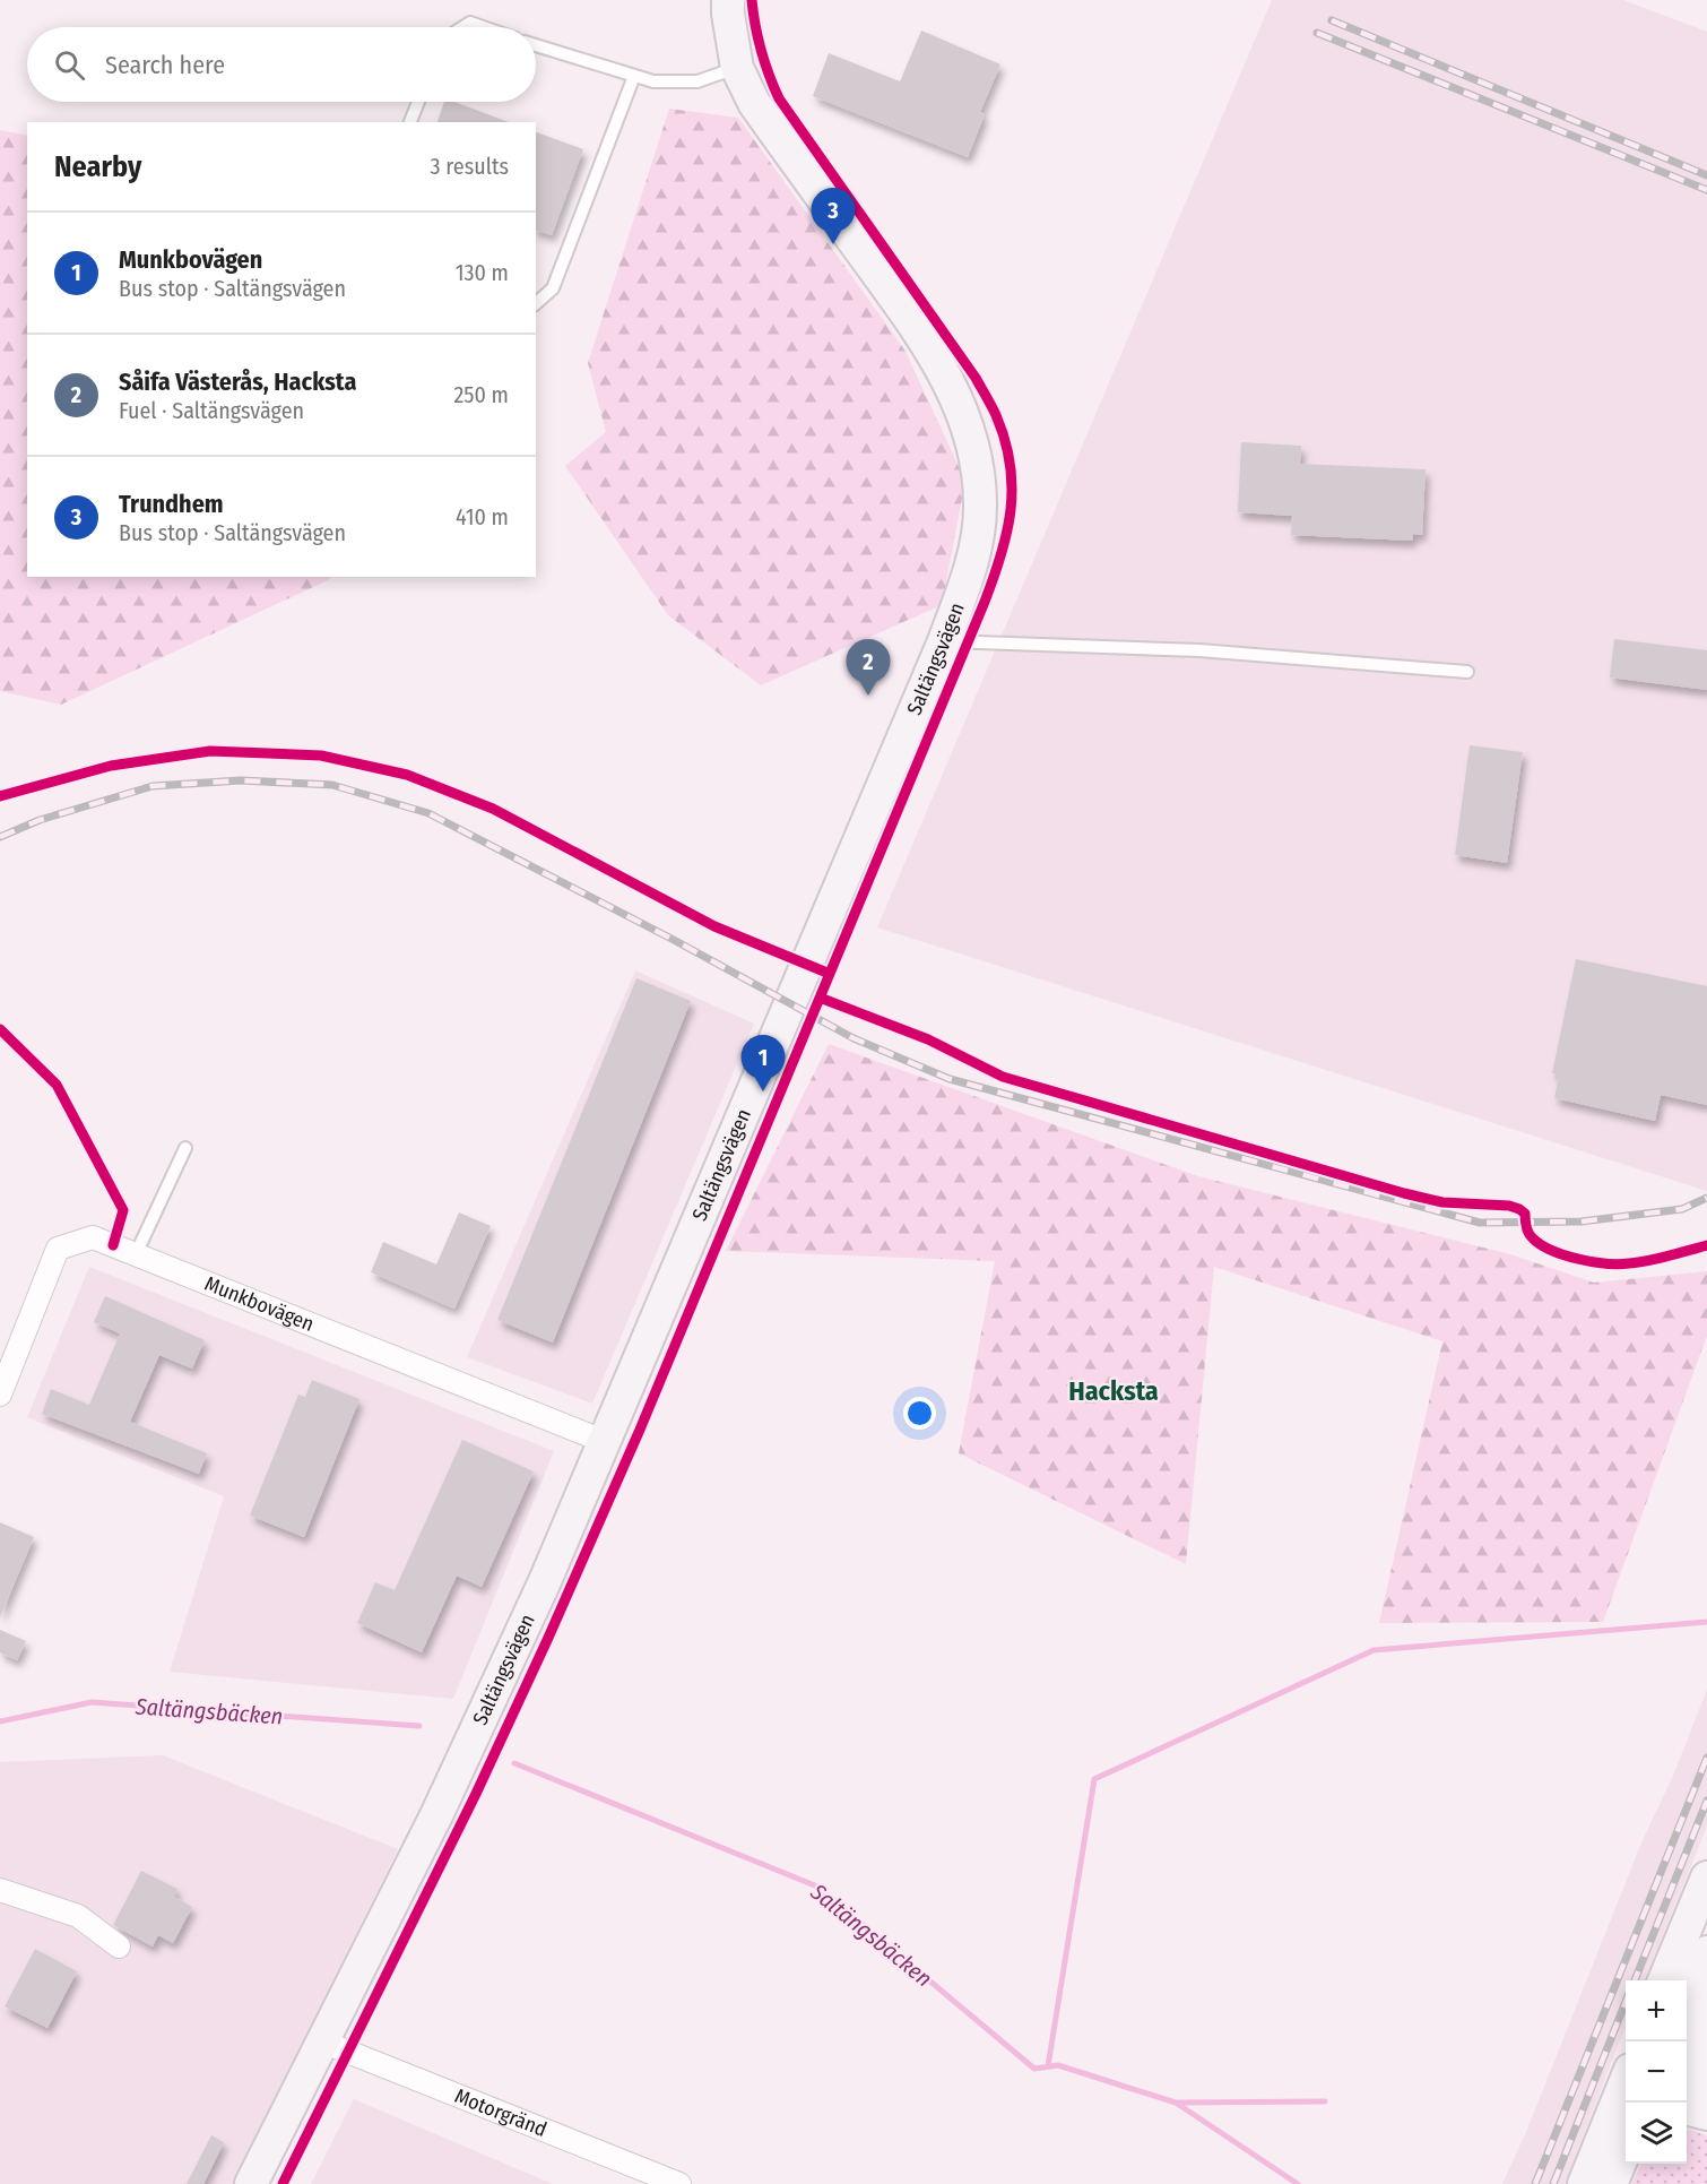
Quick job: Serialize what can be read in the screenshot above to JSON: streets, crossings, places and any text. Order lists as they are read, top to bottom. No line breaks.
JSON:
{"streets":{"street":["Saltängsvägen","Munkbovägen","Motorgränd"]},"crossings":[["Saltängsvägen","Munkbovägen"],["Saltängsvägen","Motorgränd"]],"districts":["Hacksta"],"water":["Saltängsbäcken"],"page":{"search":"Search here","heading":["Nearby","3 results"],"pins":["3","2","1"],"list":[{"mark":"1","name":"Munkbovägen","note":"Bus stop · Saltängsvägen","value":"130 m"},{"mark":"2","name":"Såifa Västerås, Hacksta","note":"Fuel · Saltängsvägen","value":"250 m"},{"mark":"3","name":"Trundhem","note":"Bus stop · Saltängsvägen","value":"410 m"}],"map_buttons":["+","−"]}}
